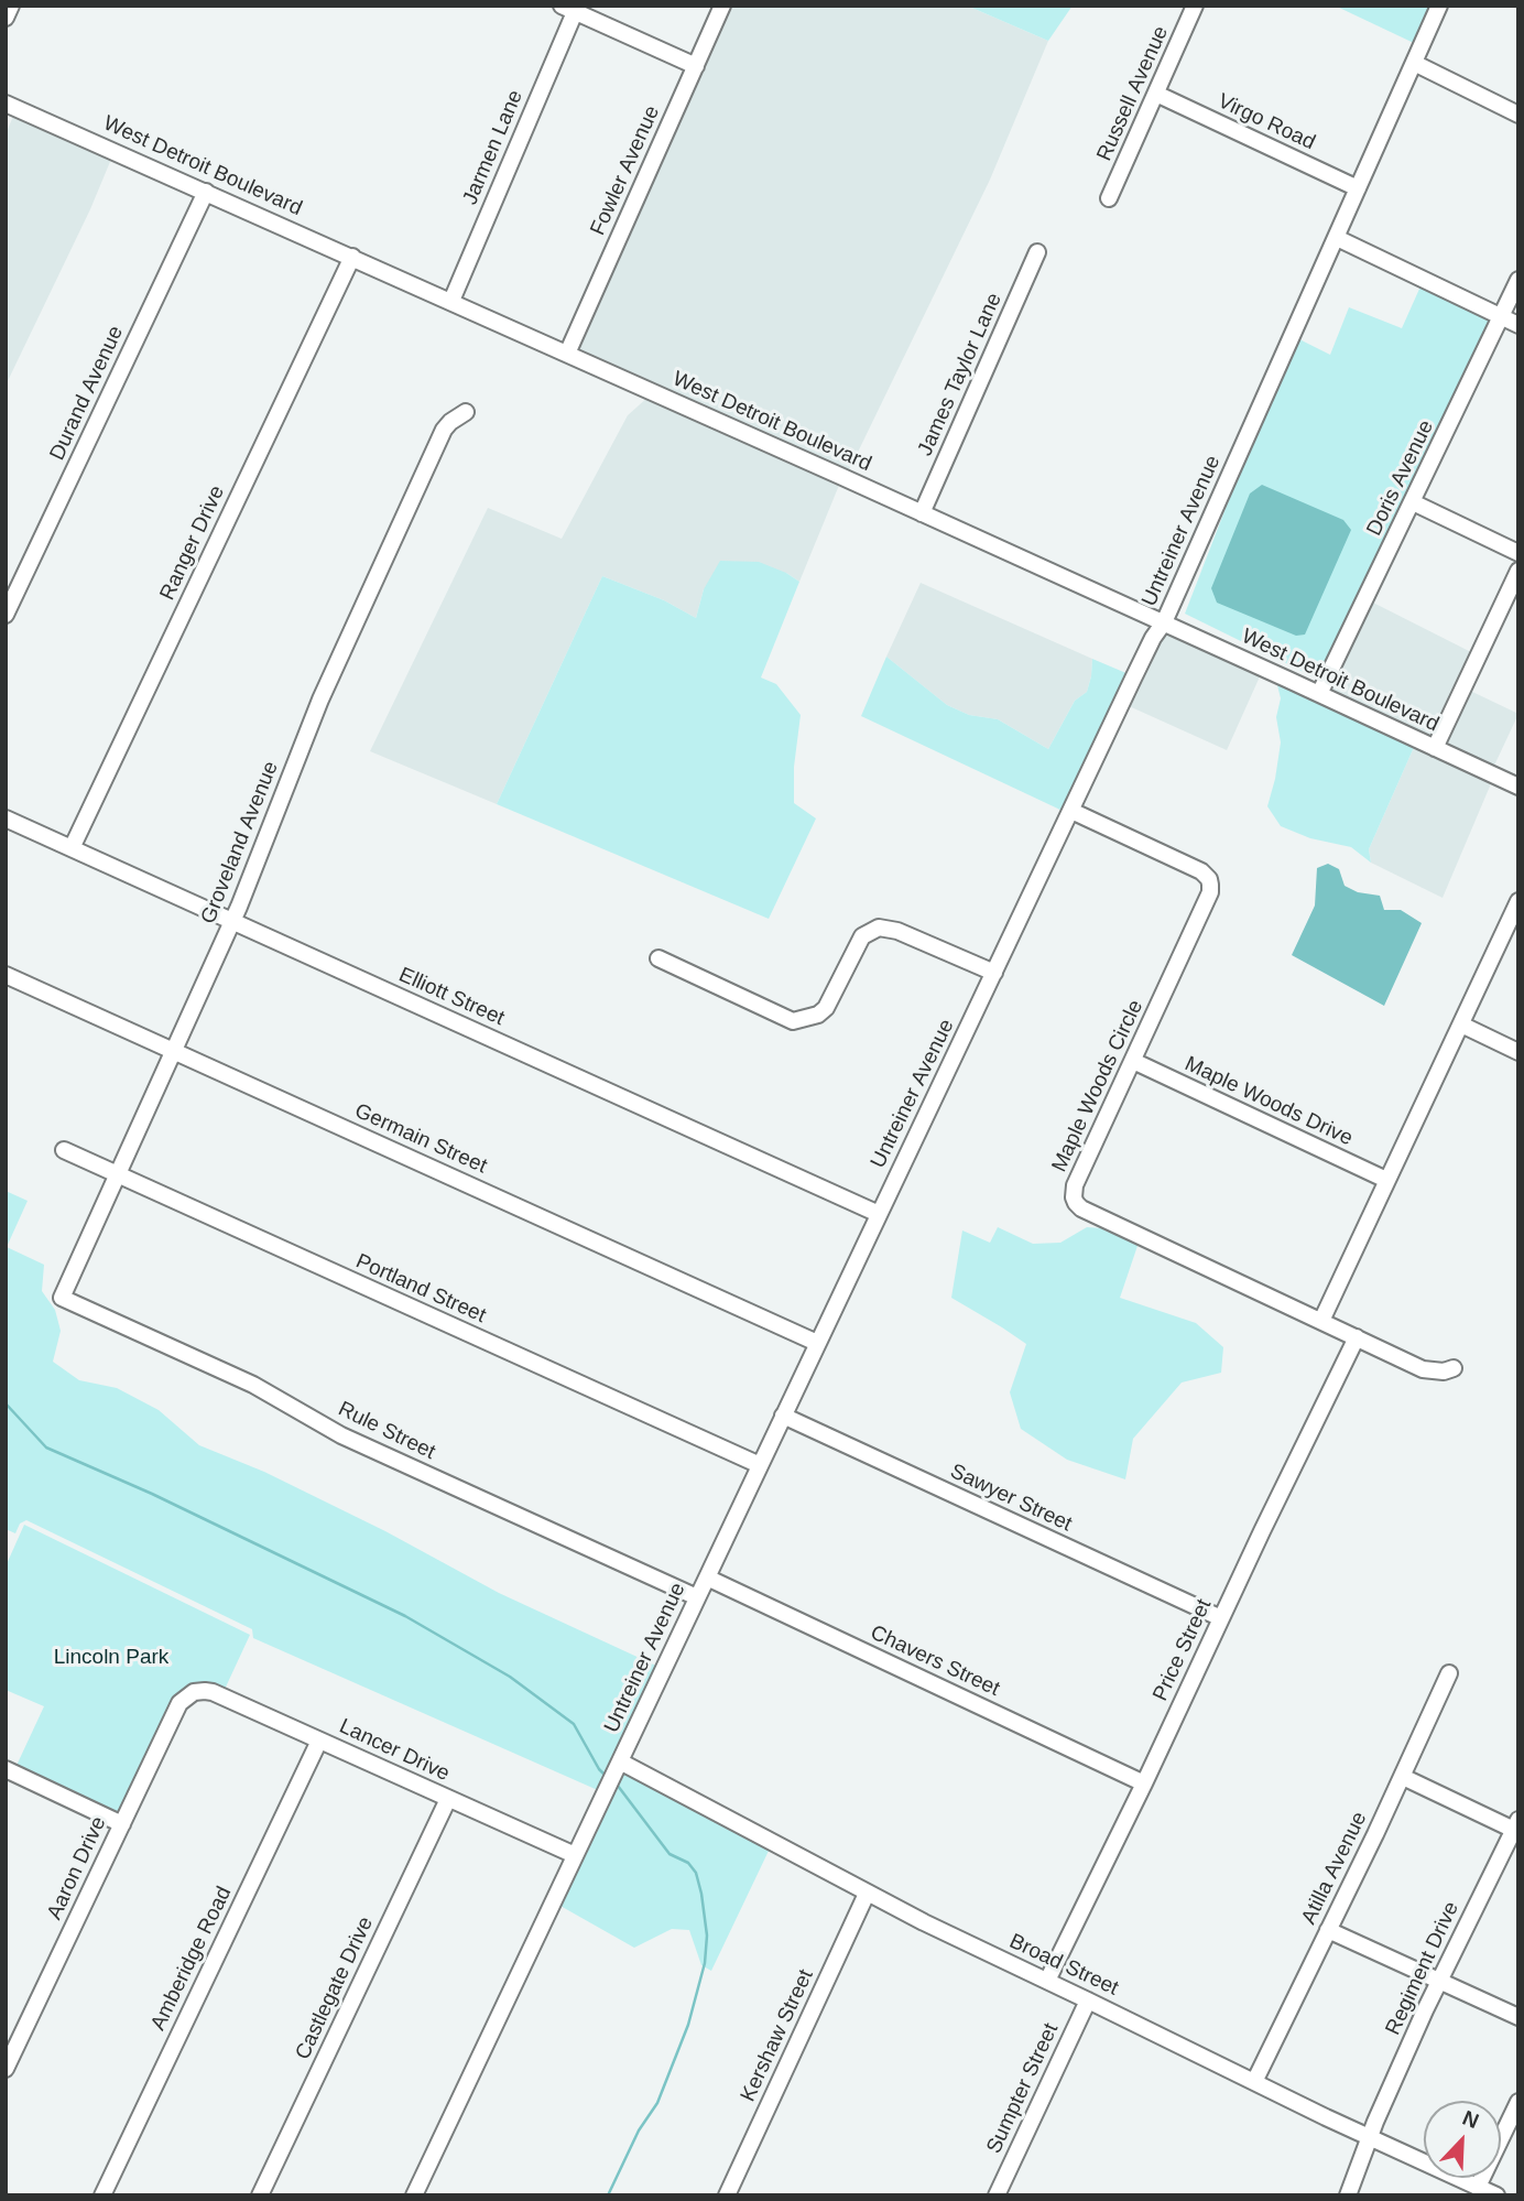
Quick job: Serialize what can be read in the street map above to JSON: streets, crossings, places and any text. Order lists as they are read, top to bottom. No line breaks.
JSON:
{"streets":{"street":["Russell Avenue","Virgo Road","Jarmen Lane","West Detroit Boulevard","Fowler Avenue","James Taylor Lane","Durand Avenue","Doris Avenue","Untreiner Avenue","Ranger Drive","Groveland Avenue","Elliott Street","Maple Woods Circle","Maple Woods Drive","Germain Street","Portland Street","Rule Street","Sawyer Street","Price Street","Chavers Street","Lancer Drive","Aaron Drive","Atilla Avenue","Amberidge Road","Broad Street","Regiment Drive","Castlegate Drive","Kershaw Street","Sumpter Street"]},"crossings":[["Russell Avenue","Virgo Road"],["Virgo Road","Untreiner Avenue"],["Jarmen Lane","West Detroit Boulevard"],["West Detroit Boulevard","Fowler Avenue"],["West Detroit Boulevard","James Taylor Lane"],["West Detroit Boulevard","Durand Avenue"],["West Detroit Boulevard","Doris Avenue"],["West Detroit Boulevard","Untreiner Avenue"],["West Detroit Boulevard","Ranger Drive"],["Untreiner Avenue","Elliott Street"],["Untreiner Avenue","Maple Woods Circle"],["Untreiner Avenue","Germain Street"],["Untreiner Avenue","Portland Street"],["Untreiner Avenue","Rule Street"],["Untreiner Avenue","Sawyer Street"],["Untreiner Avenue","Chavers Street"],["Untreiner Avenue","Lancer Drive"],["Untreiner Avenue","Broad Street"],["Ranger Drive","Elliott Street"],["Groveland Avenue","Elliott Street"],["Groveland Avenue","Germain Street"],["Groveland Avenue","Portland Street"],["Groveland Avenue","Rule Street"],["Maple Woods Circle","Maple Woods Drive"],["Maple Woods Circle","Price Street"],["Sawyer Street","Price Street"],["Price Street","Chavers Street"],["Price Street","Broad Street"],["Lancer Drive","Aaron Drive"],["Lancer Drive","Amberidge Road"],["Lancer Drive","Castlegate Drive"],["Atilla Avenue","Broad Street"],["Broad Street","Regiment Drive"],["Broad Street","Kershaw Street"],["Broad Street","Sumpter Street"]],"parks":["Lincoln Park"],"north":"top right"}
